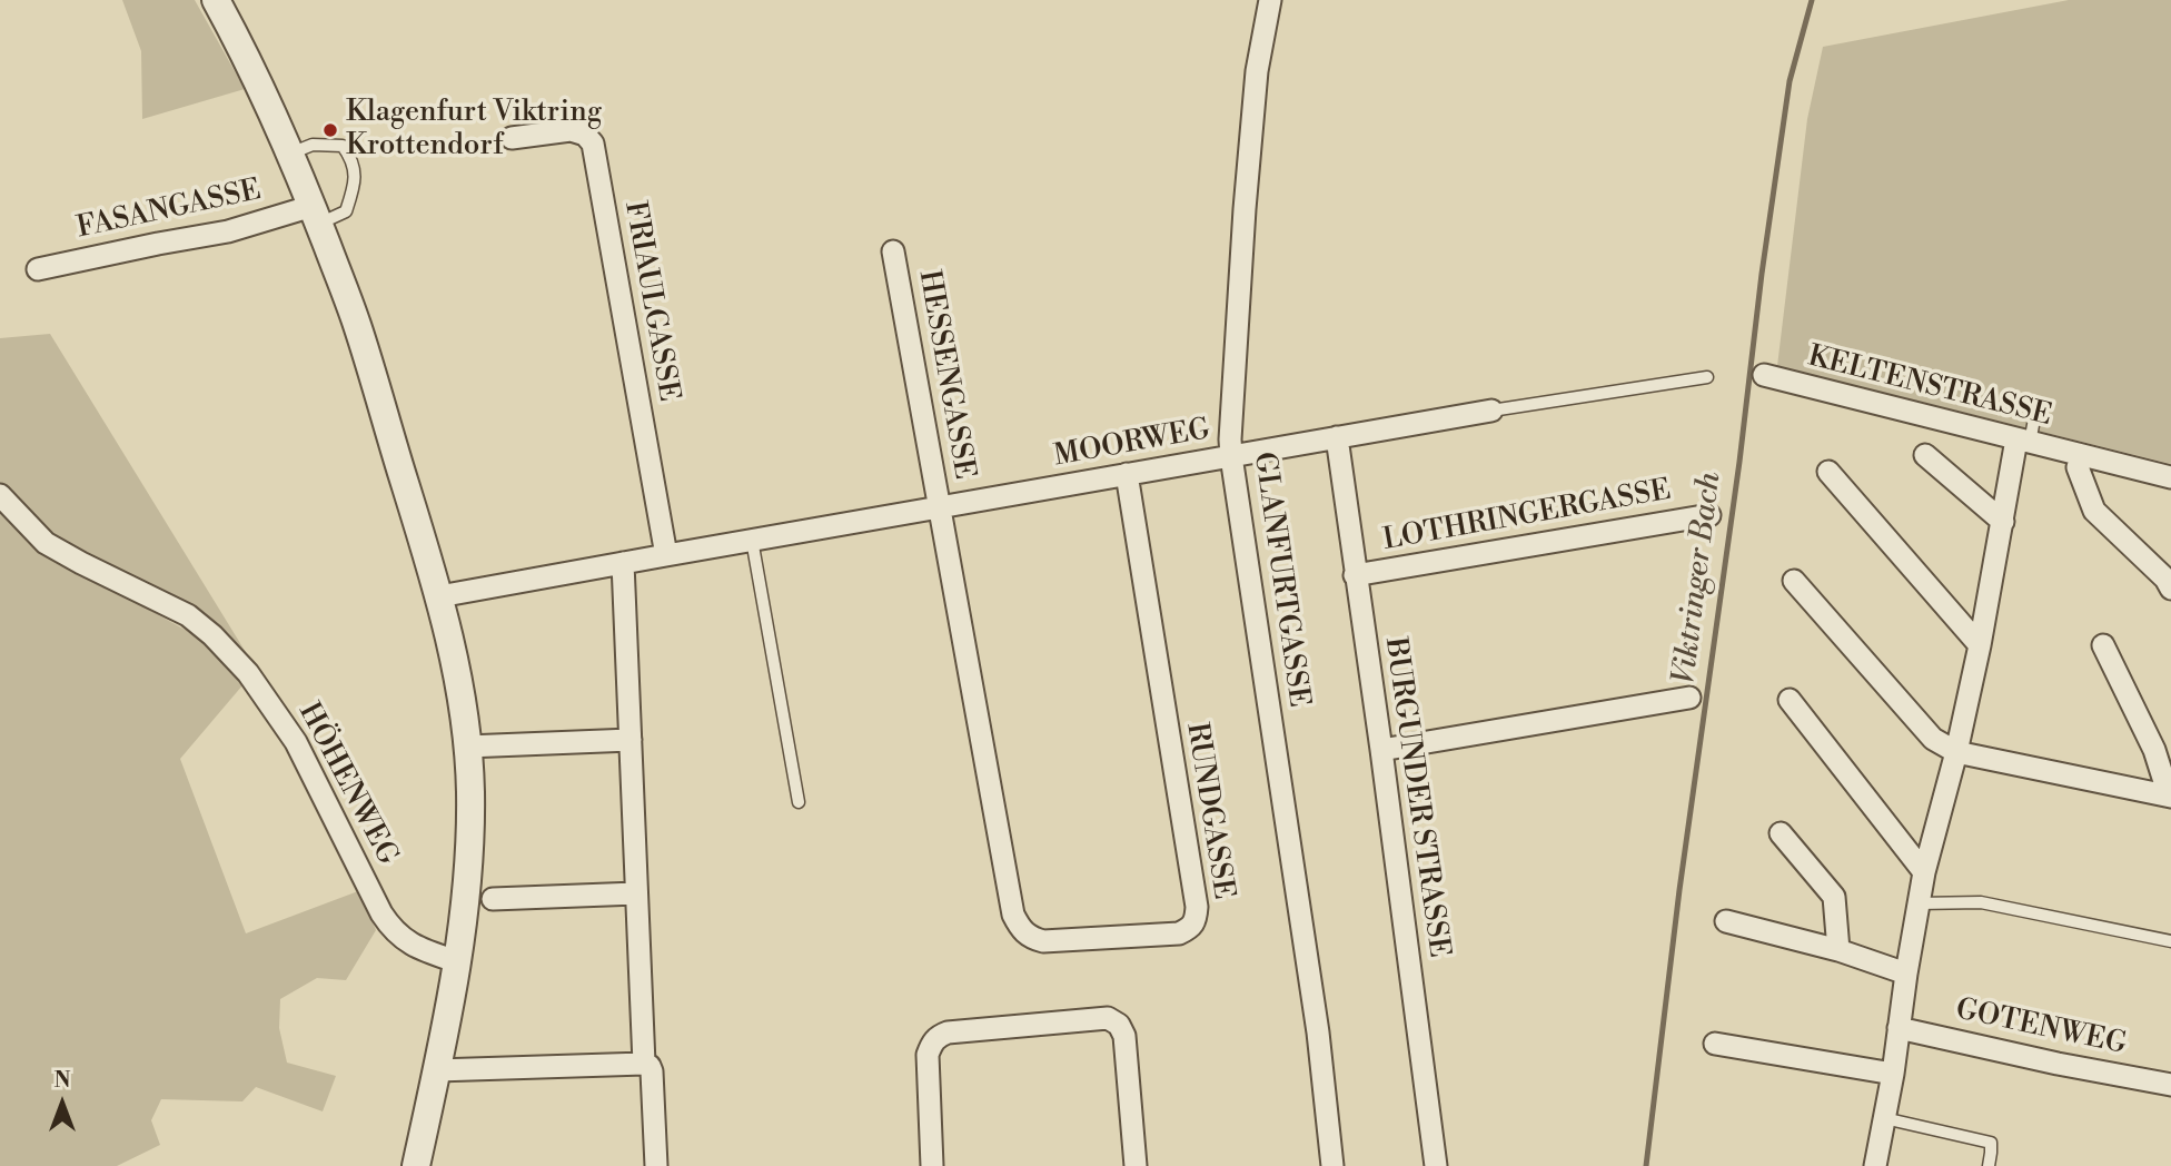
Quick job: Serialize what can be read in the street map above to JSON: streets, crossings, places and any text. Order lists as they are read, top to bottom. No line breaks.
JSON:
{"streets":{"street":["FASANGASSE","FRIAULGASSE","HESSENGASSE","KELTENSTRASSE","MOORWEG","LOTHRINGERGASSE","GLANFURTGASSE","HÖHENWEG","BURGUNDER STRASSE","RUNDGASSE","GOTENWEG"]},"crossings":[["FRIAULGASSE","MOORWEG"],["HESSENGASSE","MOORWEG"],["HESSENGASSE","RUNDGASSE"],["MOORWEG","GLANFURTGASSE"],["MOORWEG","BURGUNDER STRASSE"],["MOORWEG","RUNDGASSE"],["LOTHRINGERGASSE","BURGUNDER STRASSE"]],"water":["Viktringer Bach"],"places":["Klagenfurt Viktring Krottendorf"],"north":"top"}
